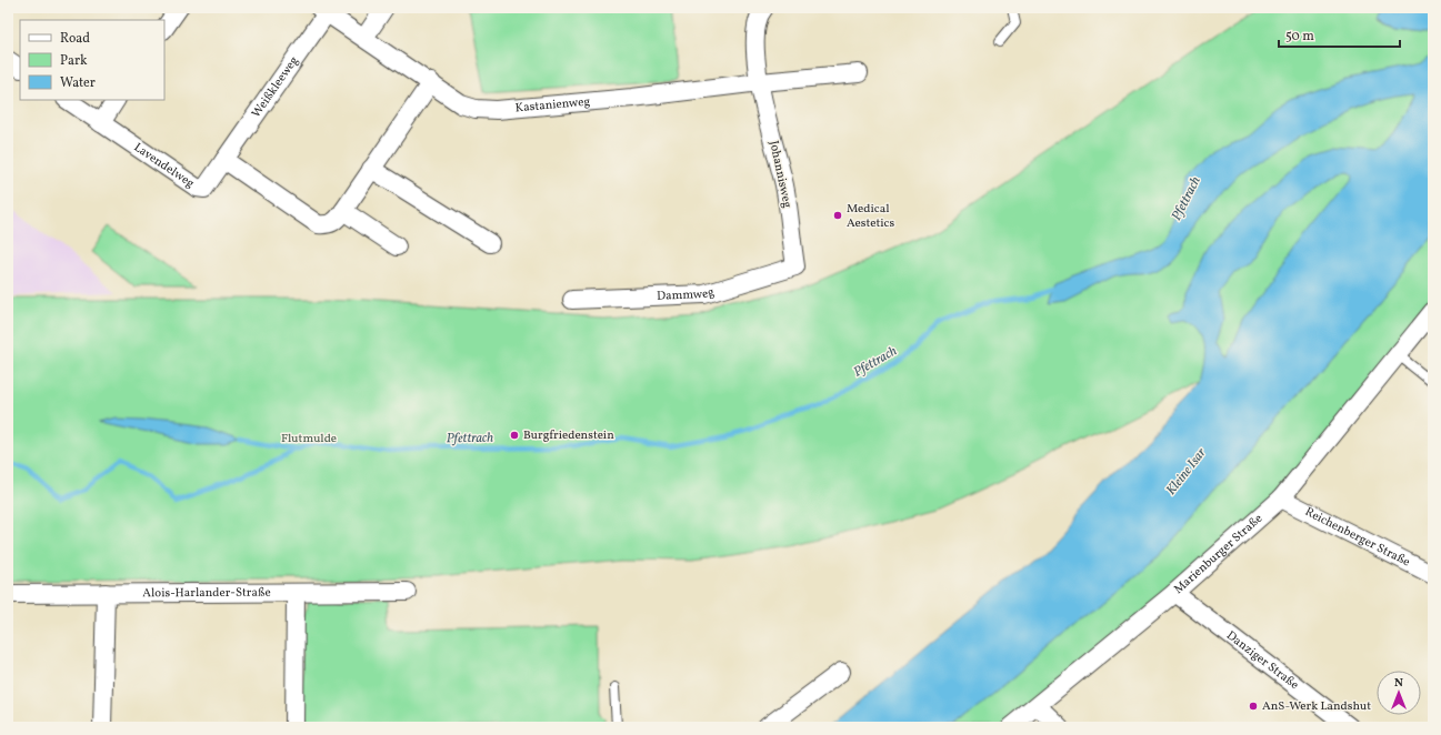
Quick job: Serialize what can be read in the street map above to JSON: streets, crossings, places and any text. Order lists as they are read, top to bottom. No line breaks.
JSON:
{"streets":{"street":["Weißkleeweg","Kastanienweg","Lavendelweg","Johannisweg","Dammweg","Reichenberger Straße","Marienburger Straße","Alois-Harlander-Straße","Danziger Straße"]},"crossings":[["Weißkleeweg","Kastanienweg"],["Weißkleeweg","Lavendelweg"],["Kastanienweg","Johannisweg"],["Johannisweg","Dammweg"],["Reichenberger Straße","Marienburger Straße"],["Marienburger Straße","Danziger Straße"]],"water":["Pfettrach","Kleine Isar"],"parks":["Flutmulde"],"places":["Medical Aestetics","Burgfriedenstein","AnS-Werk Landshut"],"legend":["Road","Park","Water"],"scale_bar":"50 m","north":"top"}
